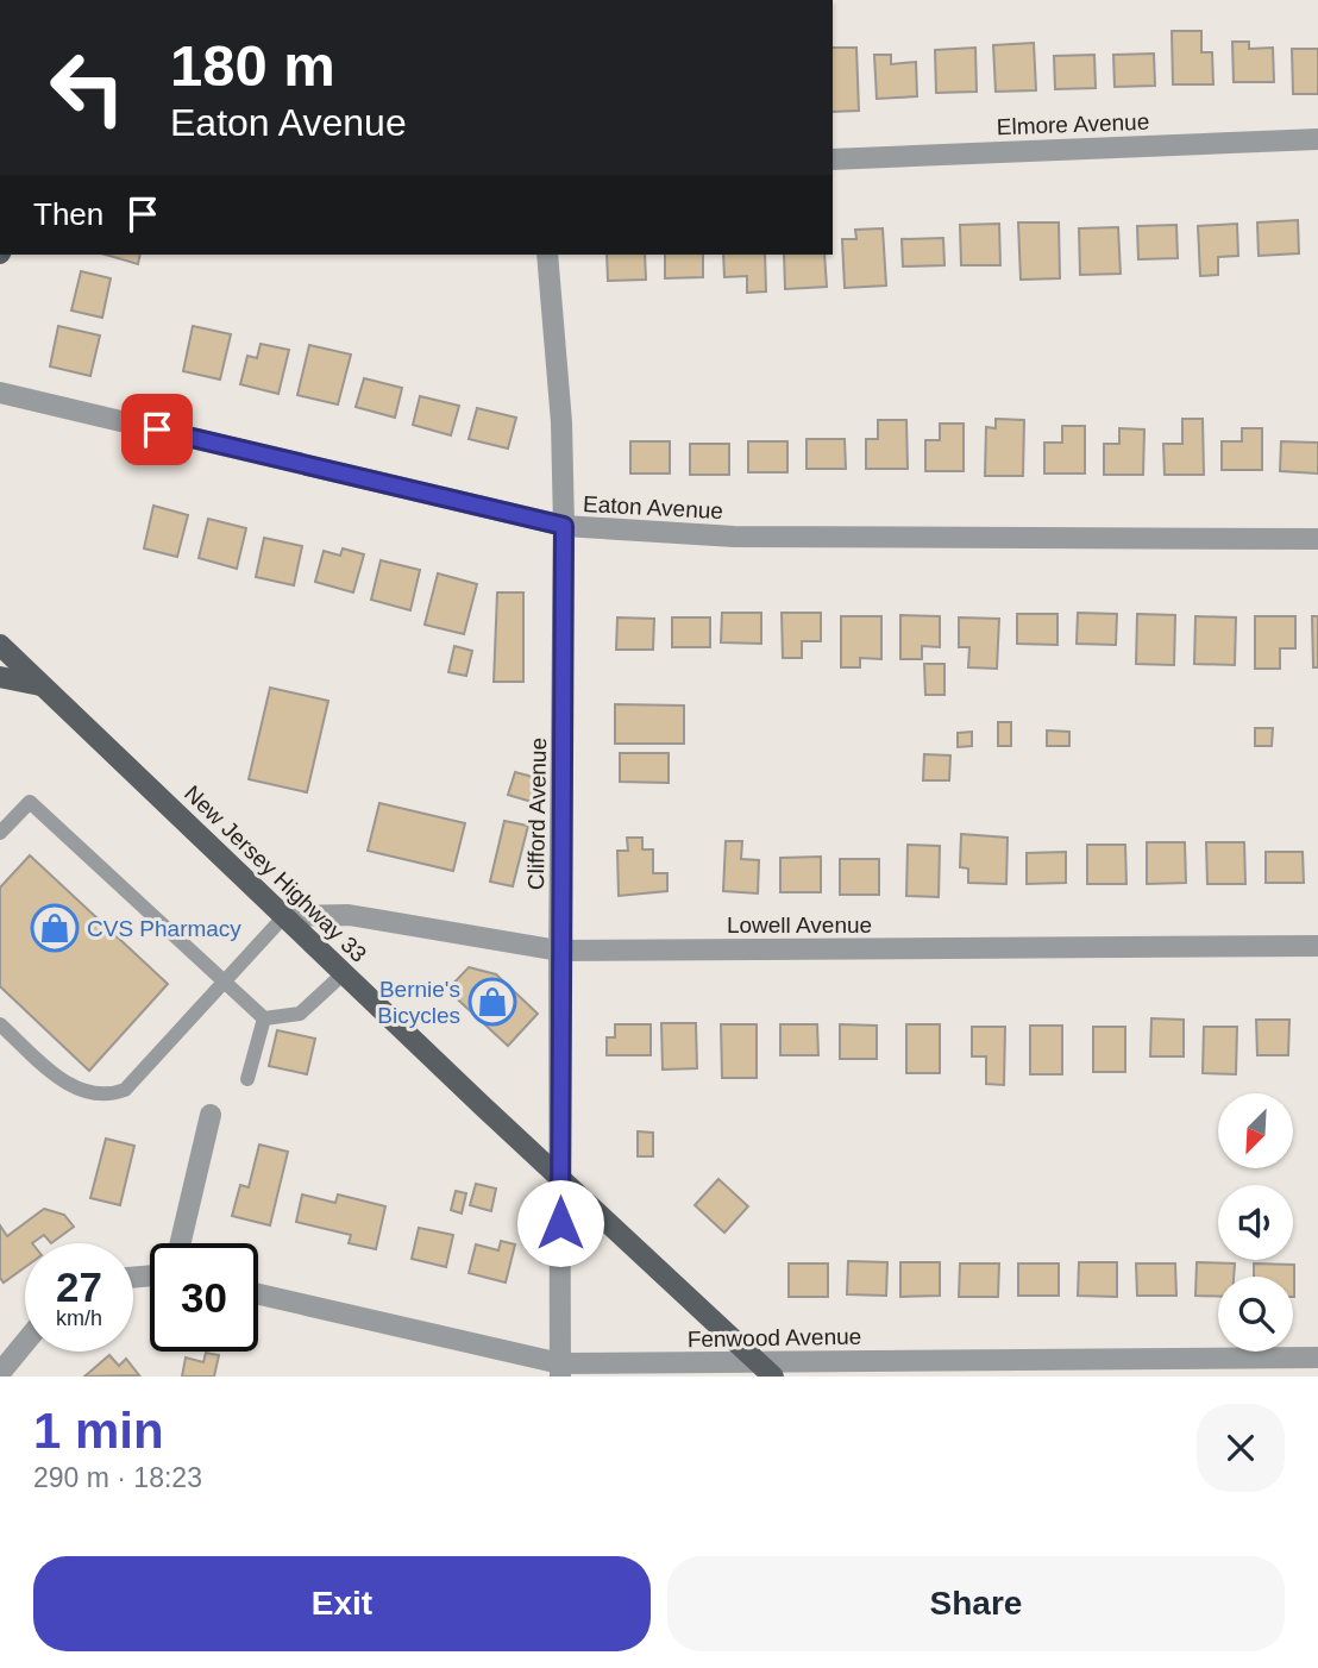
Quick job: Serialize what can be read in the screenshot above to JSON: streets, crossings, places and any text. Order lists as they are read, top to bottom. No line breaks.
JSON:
{"streets":{"main road":["New Jersey Highway 33"],"street":["Elmore Avenue","Eaton Avenue","Clifford Avenue","Lowell Avenue","Fenwood Avenue"]},"crossings":[["Eaton Avenue","Clifford Avenue"],["Clifford Avenue","New Jersey Highway 33"],["Clifford Avenue","Lowell Avenue"],["Clifford Avenue","Fenwood Avenue"],["New Jersey Highway 33","Lowell Avenue"],["New Jersey Highway 33","Fenwood Avenue"]],"places":{"shop":["CVS Pharmacy","Bernie's Bicycles"]},"north":"bottom left","page":{"turn":["180 m","Eaton Avenue"],"then":"Then","speed":"27 km/h","limit":"30","heading":["1 min","290 m · 18:23"],"buttons":["Exit","Share"]}}
